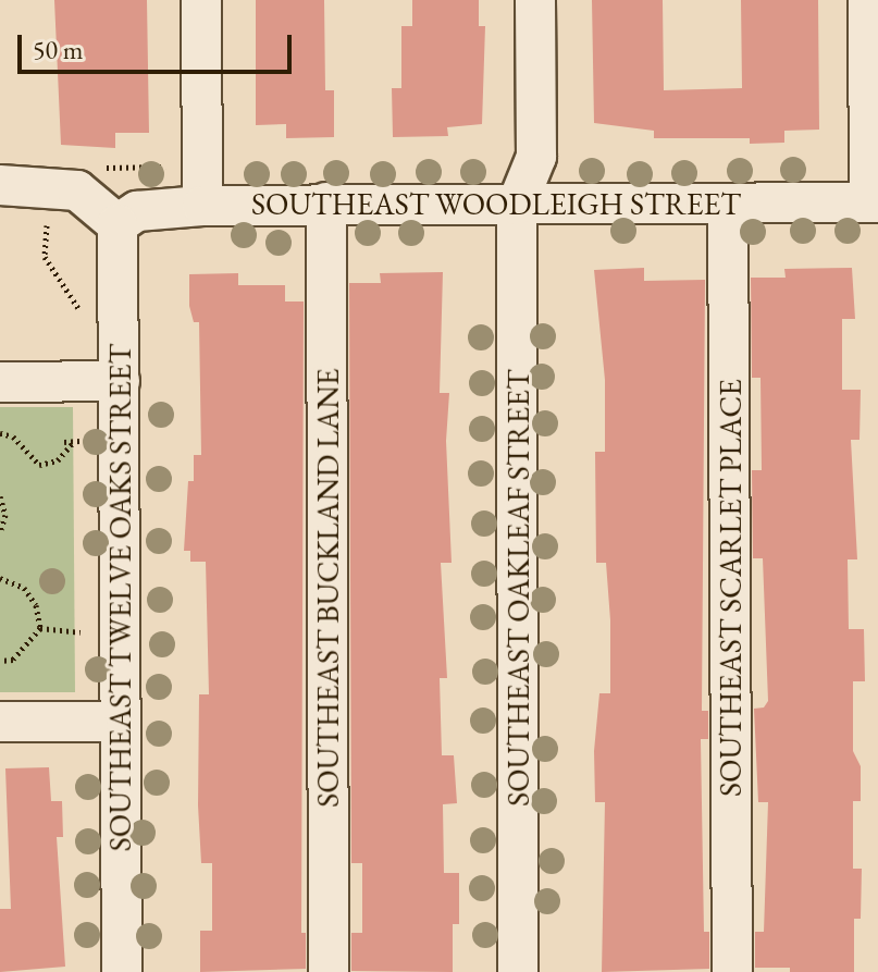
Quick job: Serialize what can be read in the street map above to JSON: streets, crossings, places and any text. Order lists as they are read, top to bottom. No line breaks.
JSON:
{"streets":{"street":["SOUTHEAST WOODLEIGH STREET","SOUTHEAST BUCKLAND LANE","SOUTHEAST OAKLEAF STREET","SOUTHEAST SCARLET PLACE","SOUTHEAST TWELVE OAKS STREET"]},"crossings":[["SOUTHEAST WOODLEIGH STREET","SOUTHEAST BUCKLAND LANE"],["SOUTHEAST WOODLEIGH STREET","SOUTHEAST OAKLEAF STREET"],["SOUTHEAST WOODLEIGH STREET","SOUTHEAST SCARLET PLACE"],["SOUTHEAST WOODLEIGH STREET","SOUTHEAST TWELVE OAKS STREET"]],"scale_bar":"50 m"}
